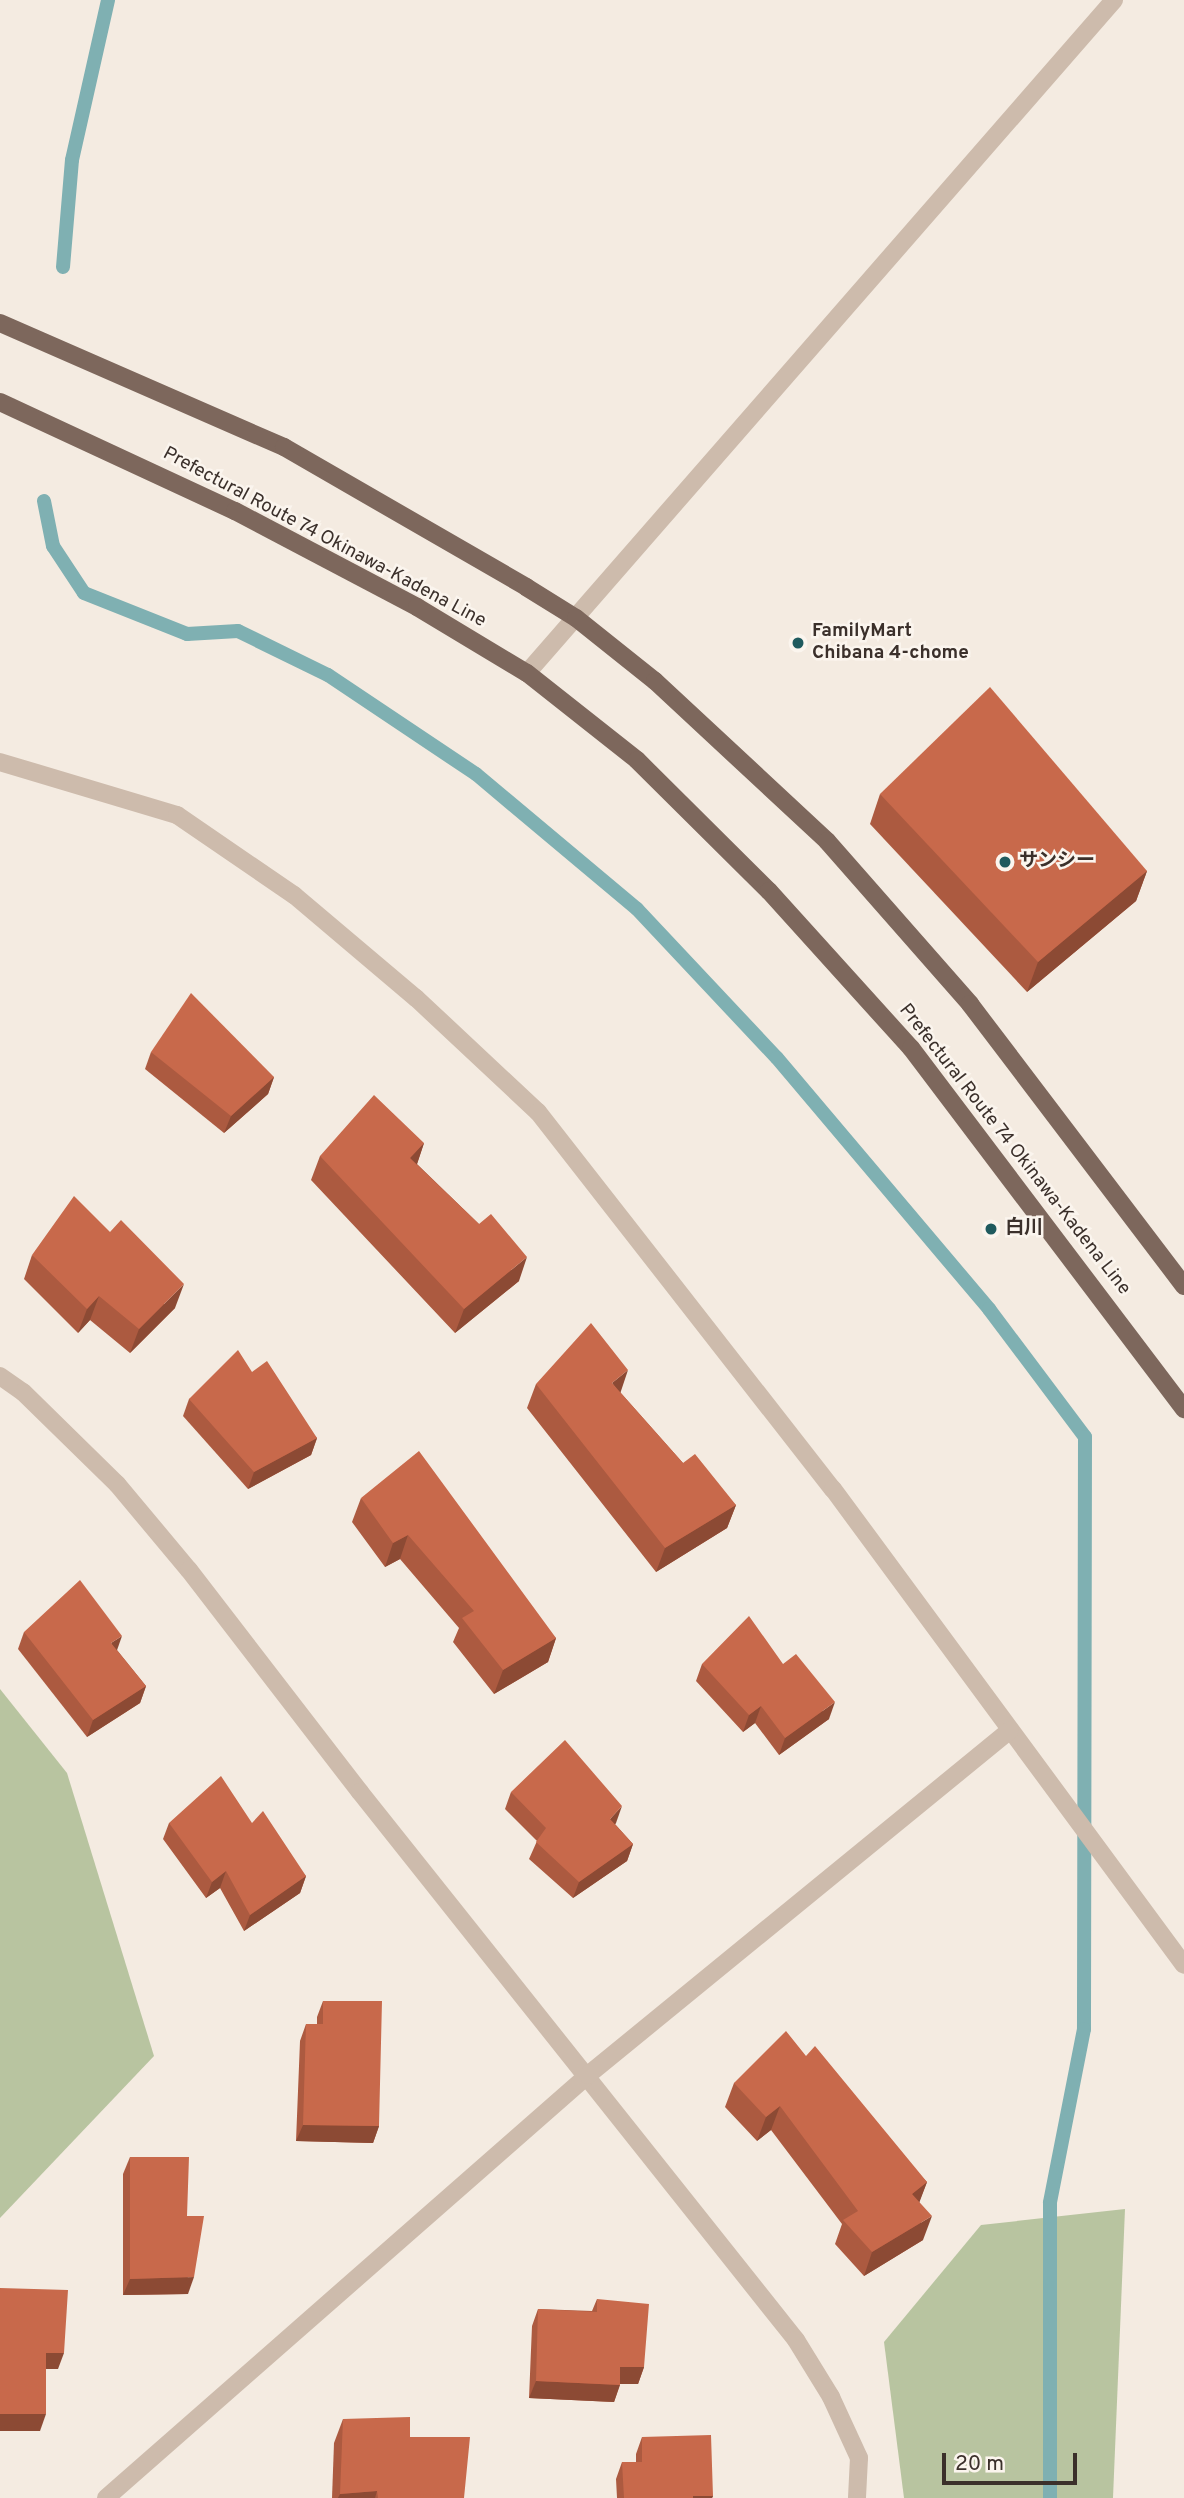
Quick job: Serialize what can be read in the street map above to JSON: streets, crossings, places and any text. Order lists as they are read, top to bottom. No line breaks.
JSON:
{"streets":{"main road":["Prefectural Route 74 Okinawa-Kadena Line"]},"places":["FamilyMart Chibana 4-chome","サンシー","白川"],"scale_bar":"20 m"}
